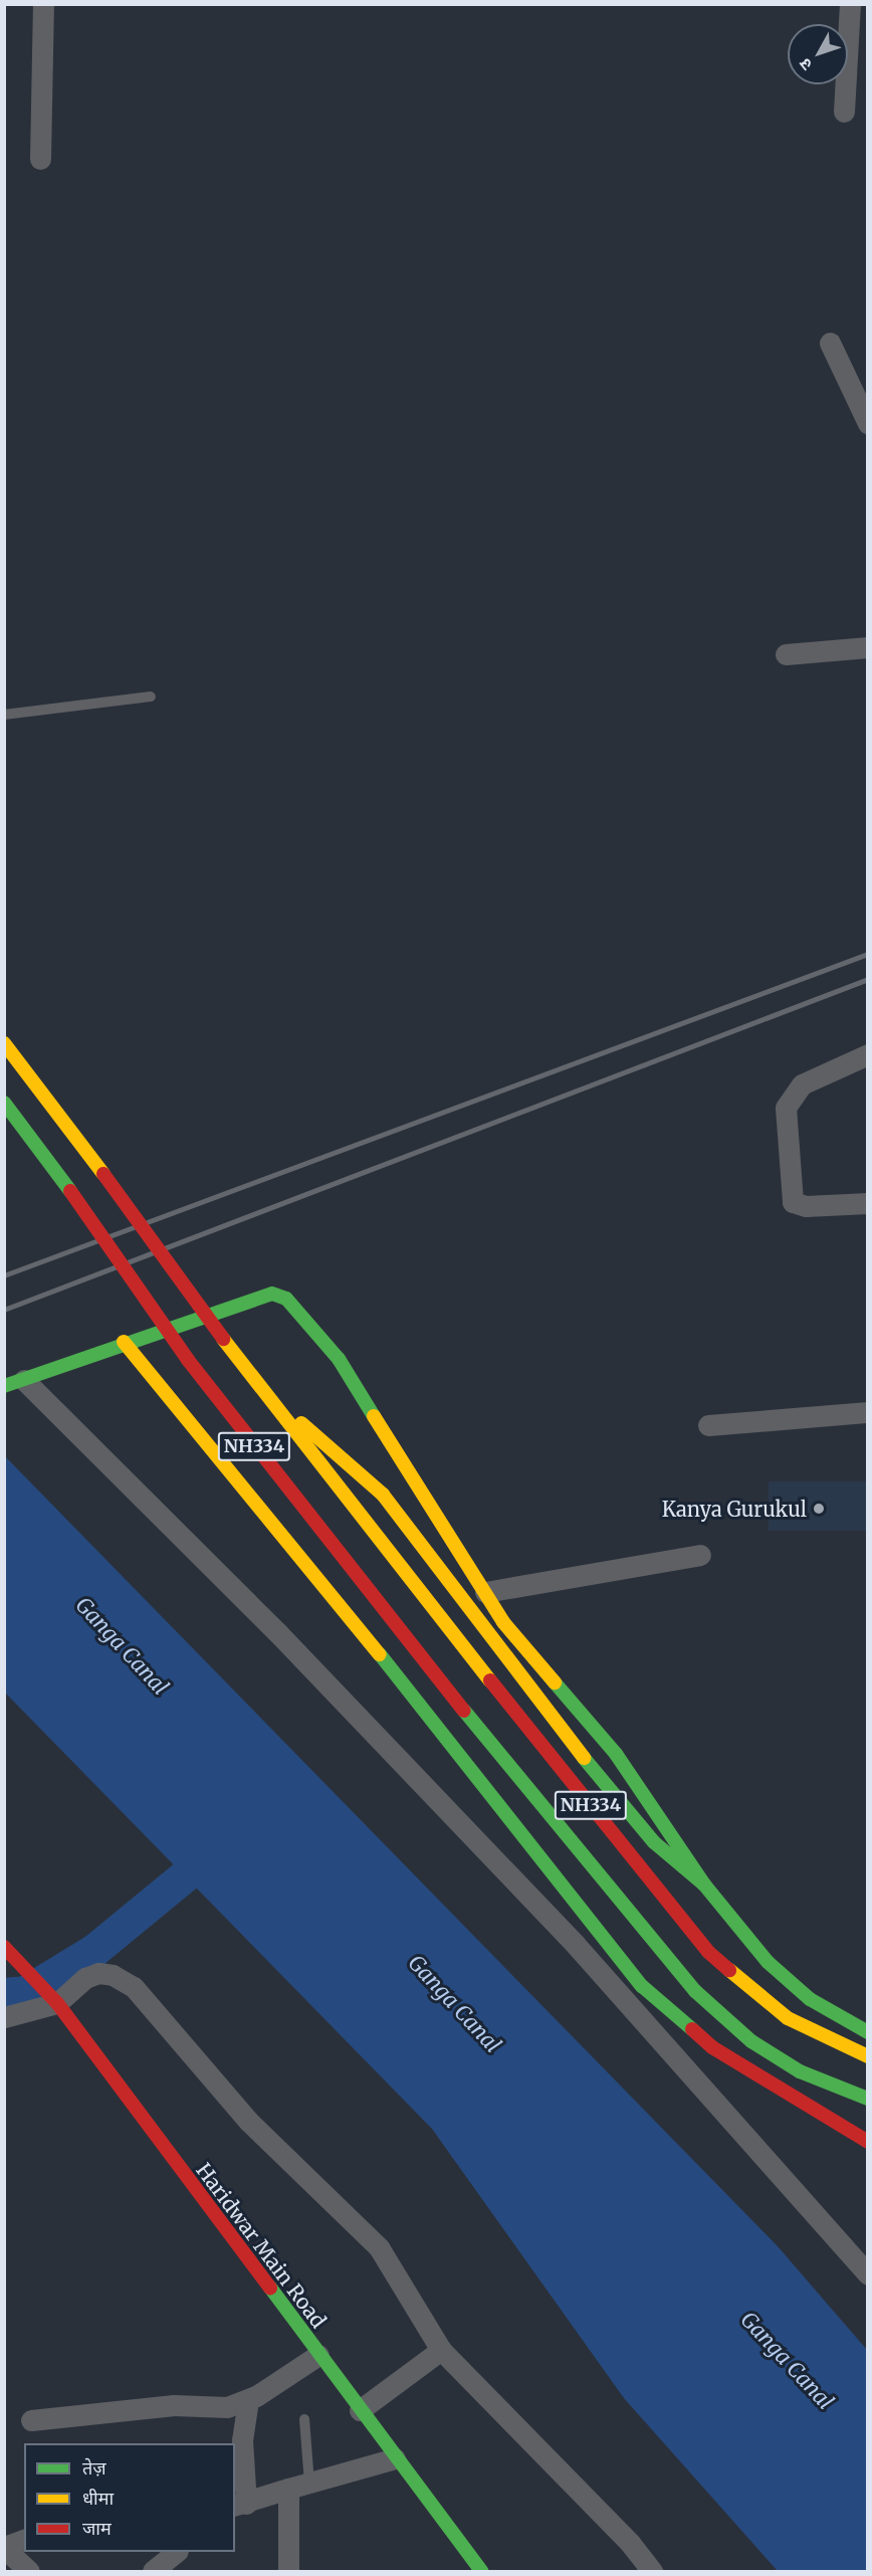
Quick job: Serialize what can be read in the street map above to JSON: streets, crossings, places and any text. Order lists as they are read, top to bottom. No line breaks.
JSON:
{"streets":{"main road":["NH334","Haridwar Main Road"]},"water":["Ganga Canal"],"places":["Kanya Gurukul"],"legend":["तेज़","धीमा","जाम"],"north":"bottom left"}
